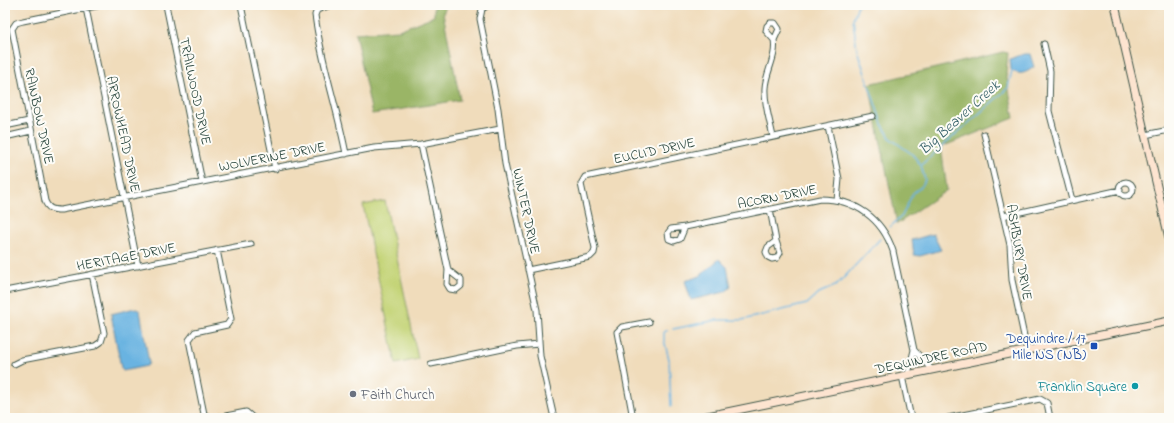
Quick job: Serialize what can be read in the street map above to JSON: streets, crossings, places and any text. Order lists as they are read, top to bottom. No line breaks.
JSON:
{"streets":{"main road":["DEQUINDRE ROAD"],"street":["TRAILWOOD DRIVE","RAINBOW DRIVE","ARROWHEAD DRIVE","EUCLID DRIVE","WOLVERINE DRIVE","ACORN DRIVE","WINTER DRIVE","ASHBURY DRIVE","HERITAGE DRIVE"]},"crossings":[["TRAILWOOD DRIVE","WOLVERINE DRIVE"],["RAINBOW DRIVE","ARROWHEAD DRIVE"],["RAINBOW DRIVE","WOLVERINE DRIVE"],["ARROWHEAD DRIVE","WOLVERINE DRIVE"],["ARROWHEAD DRIVE","HERITAGE DRIVE"],["EUCLID DRIVE","WINTER DRIVE"],["WOLVERINE DRIVE","WINTER DRIVE"],["ACORN DRIVE","DEQUINDRE ROAD"],["ASHBURY DRIVE","DEQUINDRE ROAD"]],"water":["Big Beaver Creek"],"places":{"transit":["Dequindre / 17 Mile NS (NB)"],"other":["Franklin Square","Faith Church"]}}
